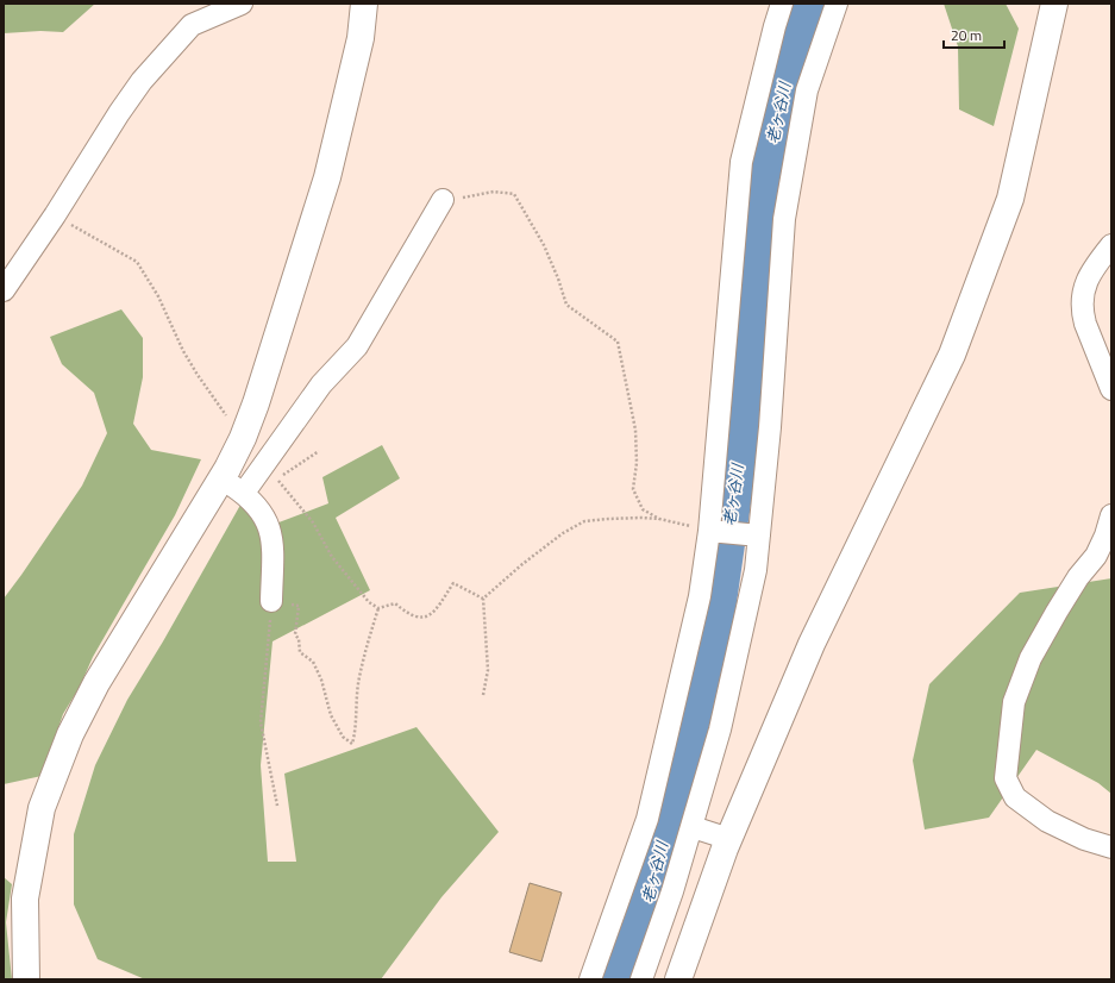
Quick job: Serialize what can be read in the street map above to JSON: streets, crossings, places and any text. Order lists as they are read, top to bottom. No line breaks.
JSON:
{"water":["老ヶ谷川"],"scale_bar":"20 m"}
